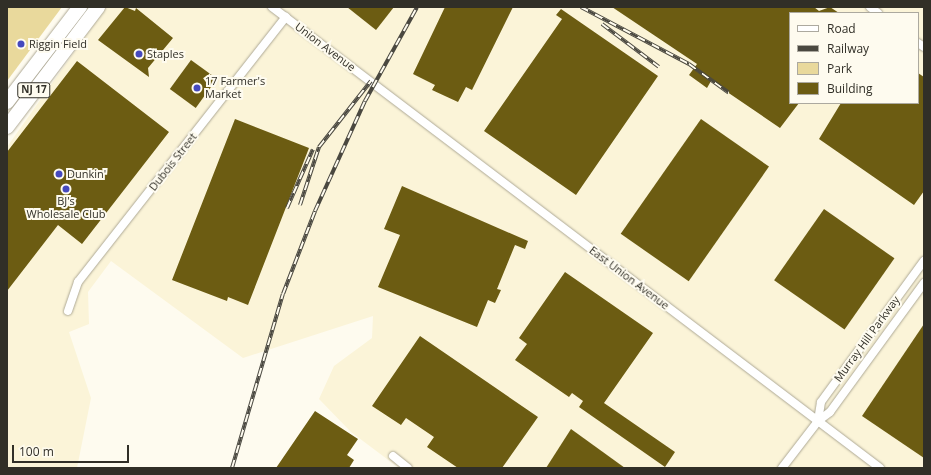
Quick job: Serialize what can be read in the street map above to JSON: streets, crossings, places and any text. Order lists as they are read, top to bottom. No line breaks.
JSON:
{"streets":{"highway":["NJ 17"],"street":["Union Avenue","Dubois Street","East Union Avenue","Murray Hill Parkway"]},"crossings":[["Union Avenue","Dubois Street"],["Union Avenue","East Union Avenue"],["East Union Avenue","Murray Hill Parkway"]],"places":["Riggin Field","Staples","17 Farmer's Market","Dunkin'","BJ's Wholesale Club"],"legend":["Road","Railway","Park","Building"],"scale_bar":"100 m"}
